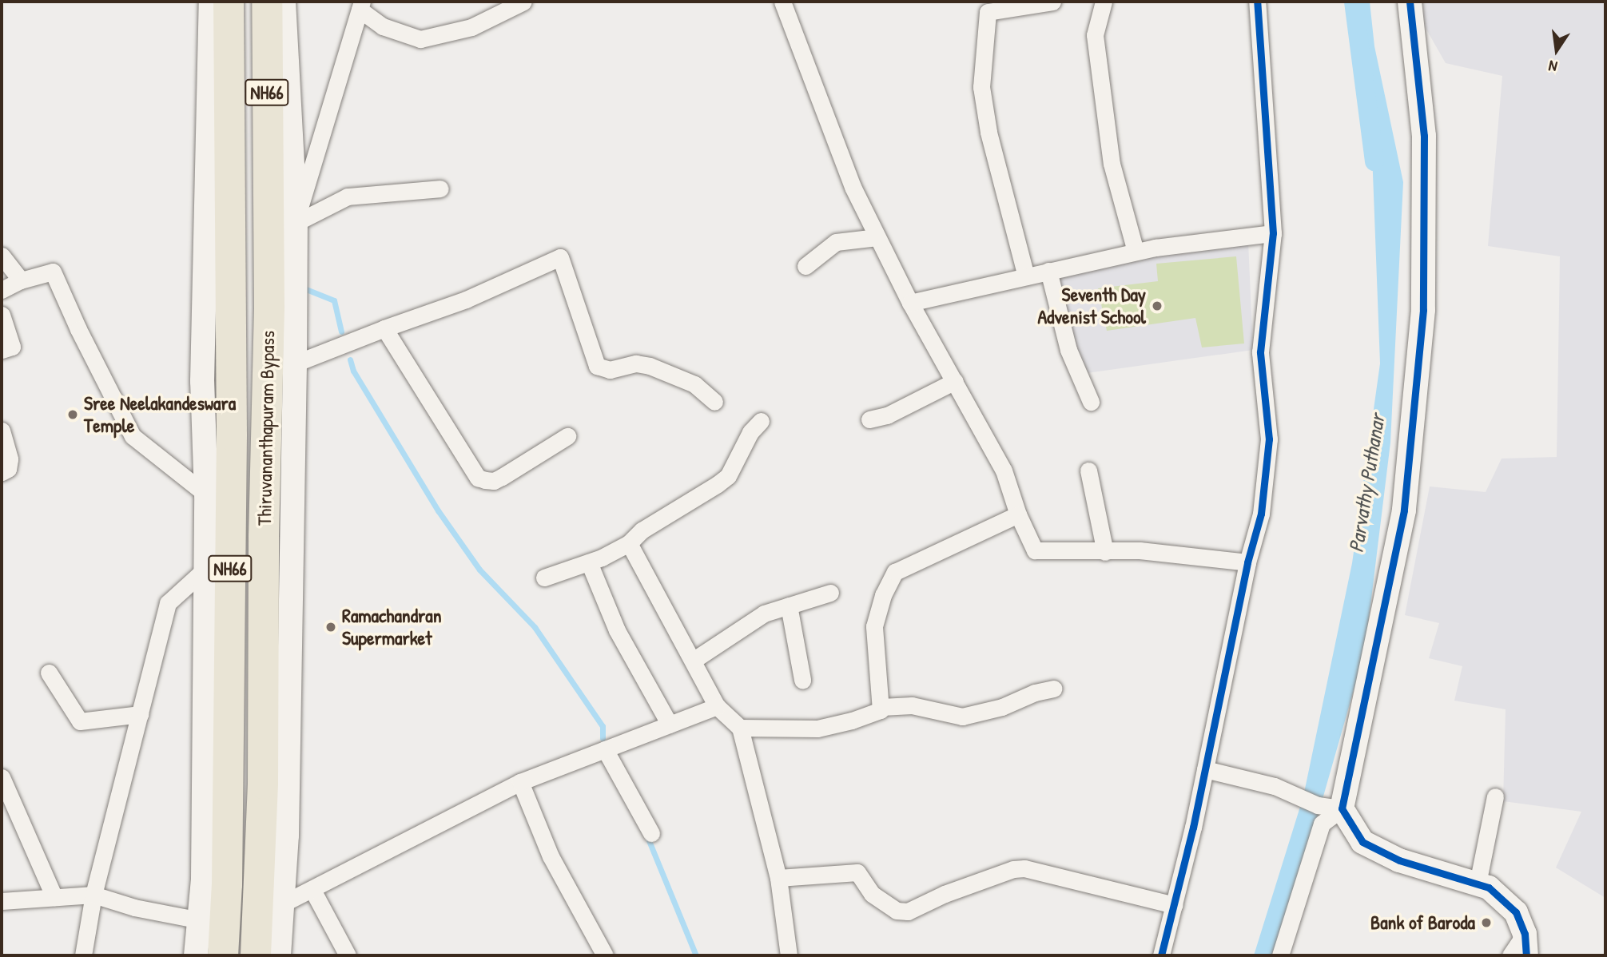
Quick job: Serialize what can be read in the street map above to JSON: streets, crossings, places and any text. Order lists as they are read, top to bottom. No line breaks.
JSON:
{"streets":{"highway":["NH66","Thiruvananthapuram Bypass"]},"water":["Parvathy Puthanar"],"places":["Seventh Day Advenist School","Sree Neelakandeswara Temple","Ramachandran Supermarket","Bank of Baroda"],"north":"bottom"}
